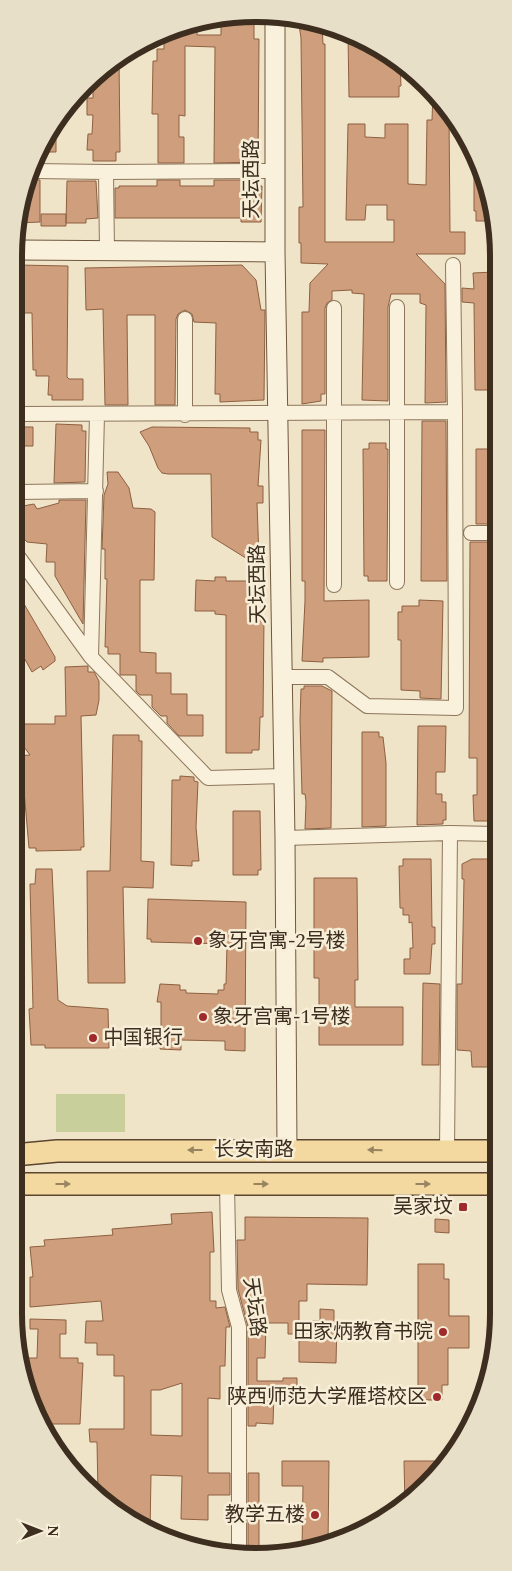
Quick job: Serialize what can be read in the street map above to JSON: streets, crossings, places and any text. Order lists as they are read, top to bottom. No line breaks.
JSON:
{"streets":{"main road":["长安南路"],"street":["天坛西路","天坛路"]},"crossings":[["天坛西路","长安南路"],["长安南路","天坛路"]],"places":{"other":["象牙宫寓-2号楼","象牙宫寓-1号楼","中国银行","田家炳教育书院","陕西师范大学雁塔校区","教学五楼"],"transit":["吴家坟"]},"north":"right"}
